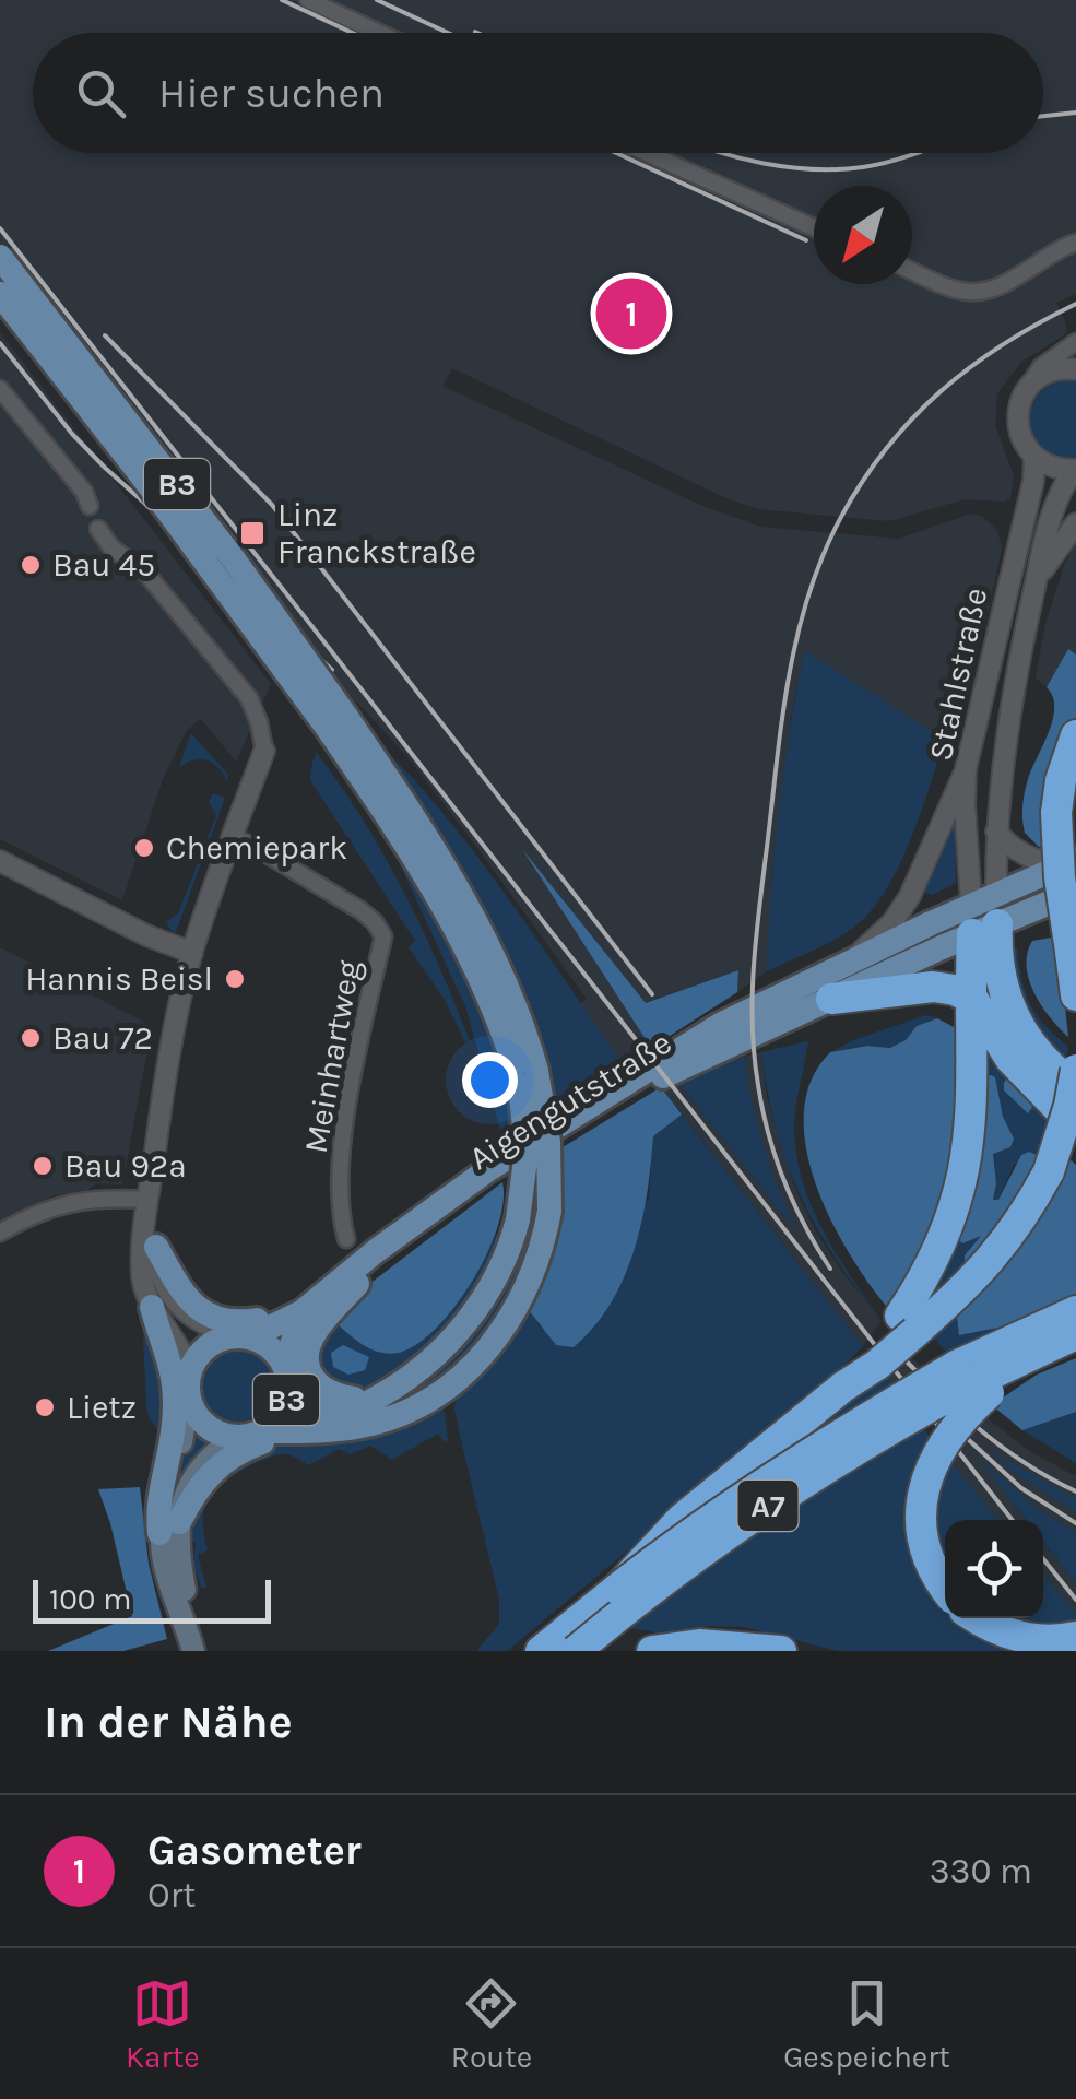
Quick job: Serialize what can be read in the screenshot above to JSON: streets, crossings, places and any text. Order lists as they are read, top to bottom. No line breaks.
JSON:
{"streets":{"highway":["A7"],"main road":["B3","Aigengutstraße"],"street":["Stahlstraße","Meinhartweg"]},"crossings":[["B3","Aigengutstraße"],["Stahlstraße","Aigengutstraße"]],"places":{"transit":["Linz Franckstraße"],"other":["Bau 45","Chemiepark","Hannis Beisl","Bau 72","Bau 92a","Lietz"]},"scale_bar":"100 m","north":"bottom left","page":{"search":"Hier suchen","pins":"1","scale":"100 m","heading":"In der Nähe","list":[{"mark":"1","name":"Gasometer","note":"Ort","value":"330 m"}],"nav":["Karte","Route","Gespeichert"]}}
